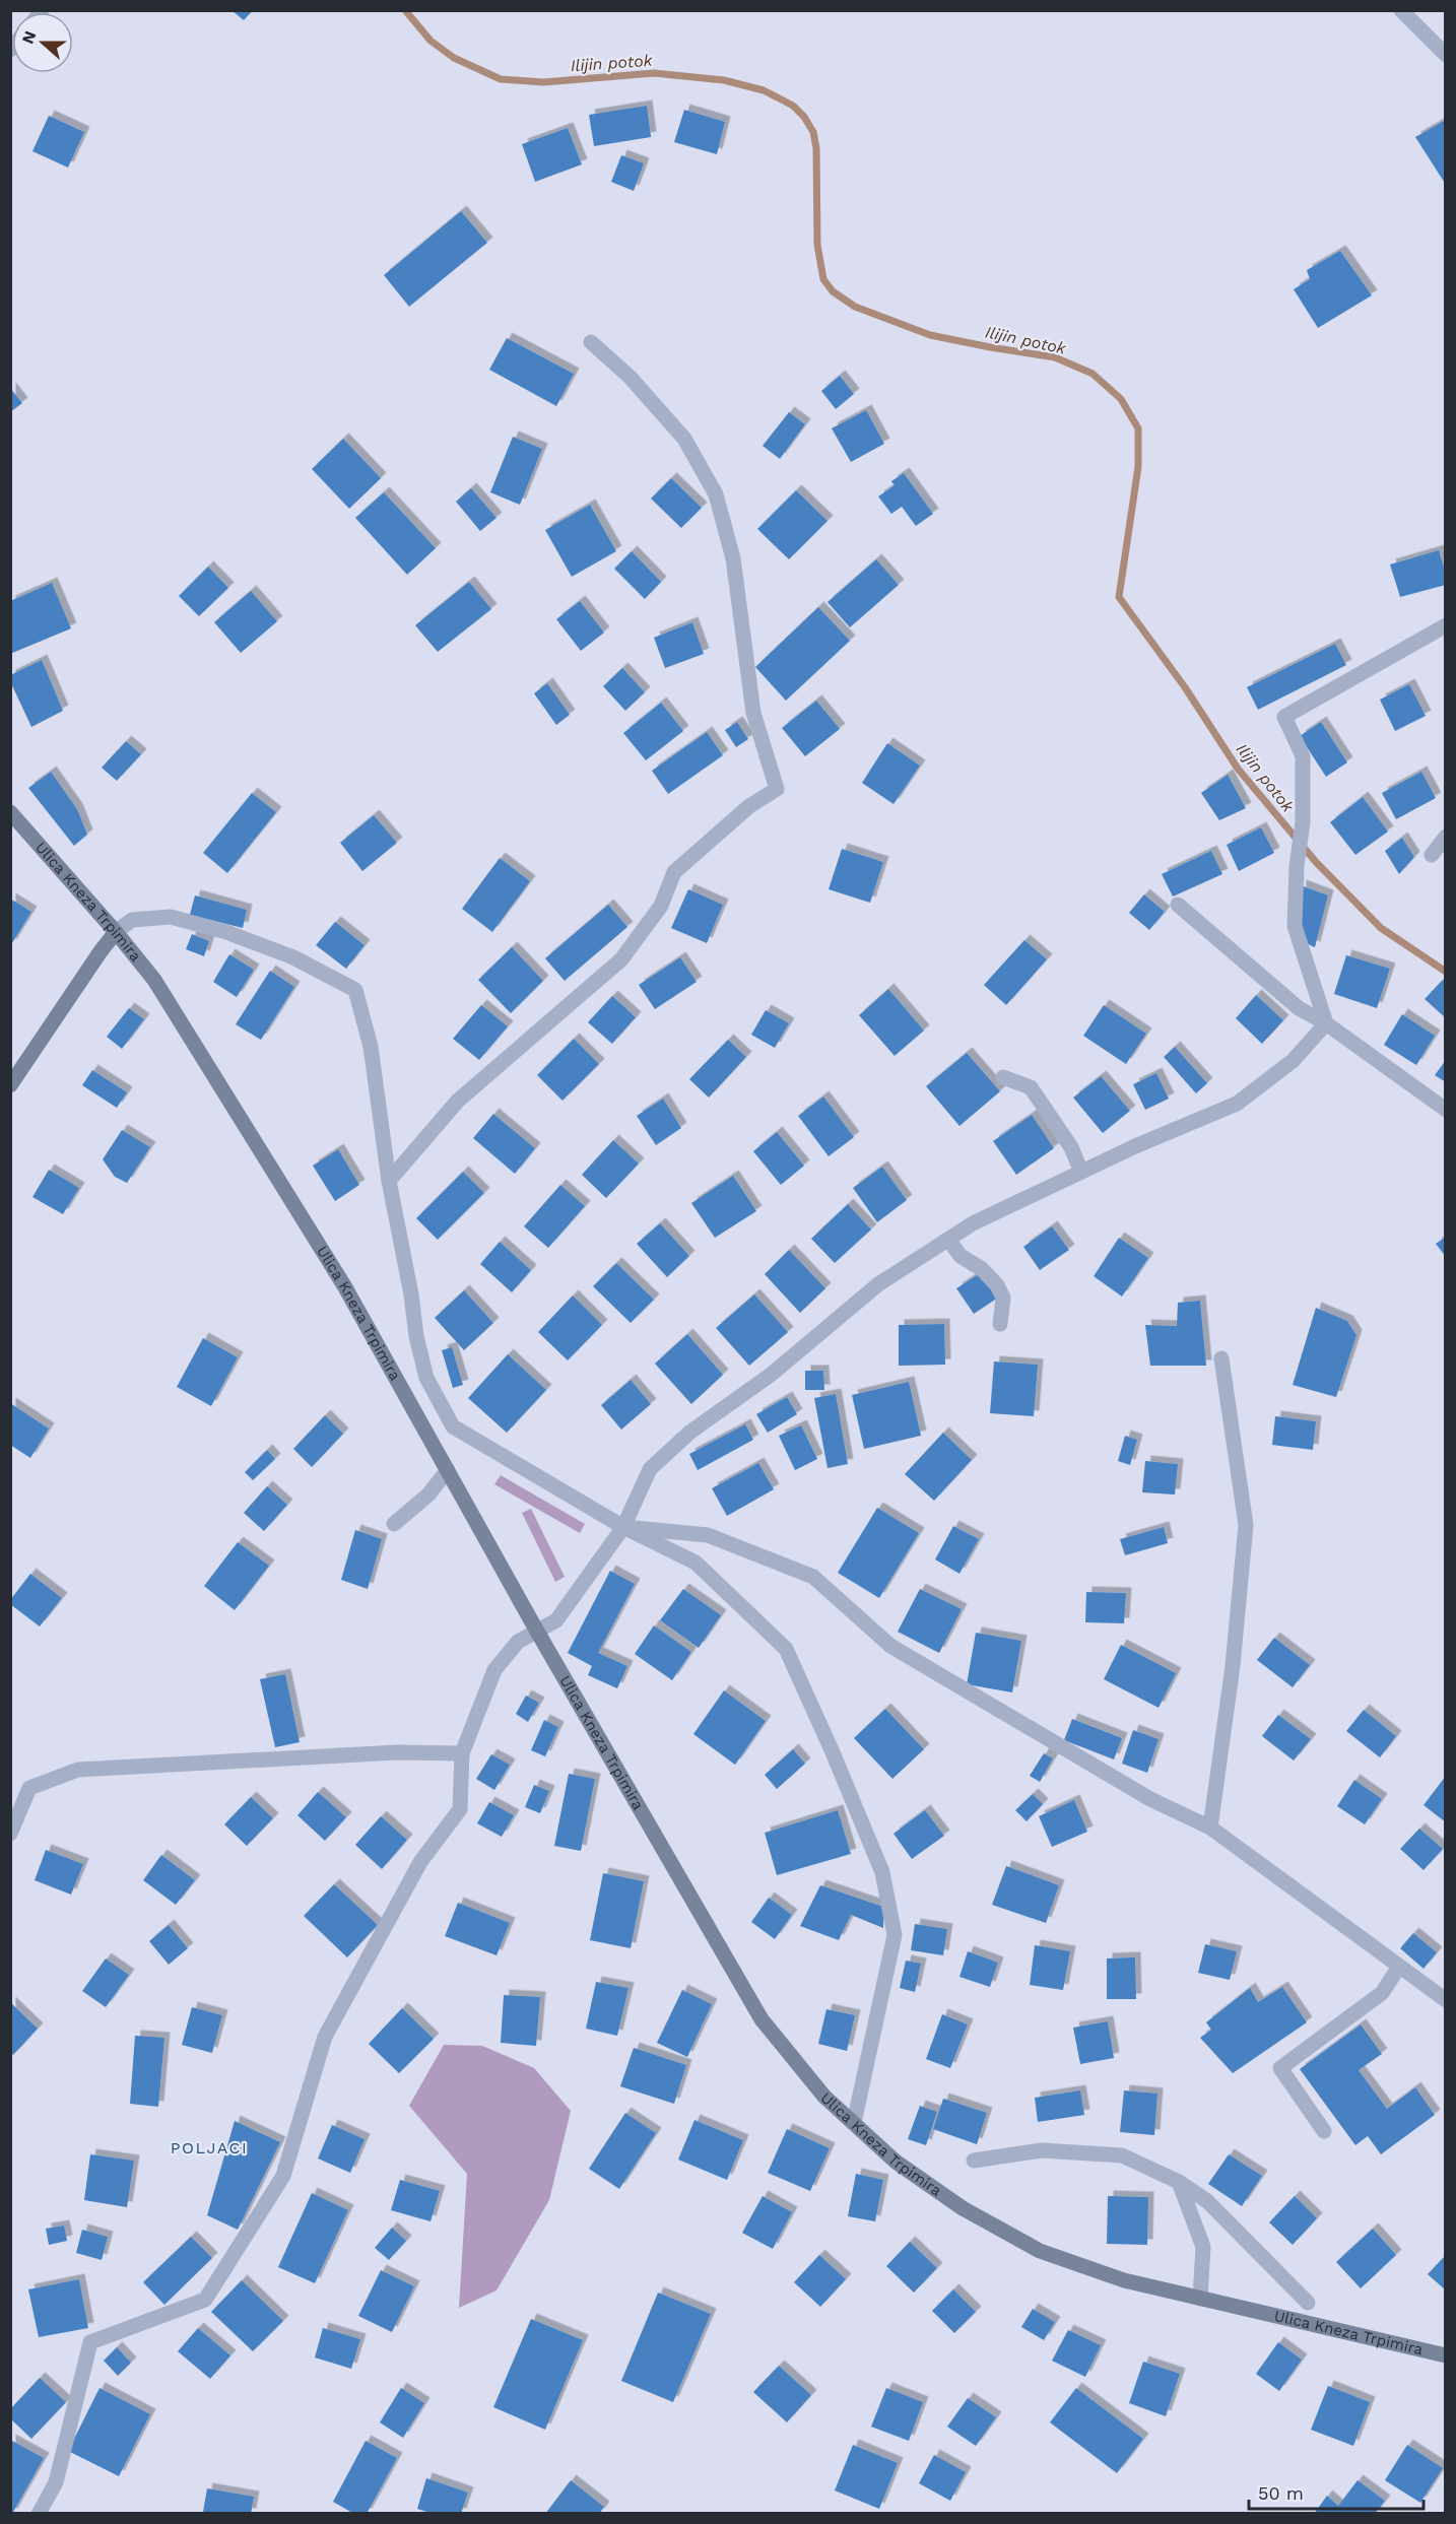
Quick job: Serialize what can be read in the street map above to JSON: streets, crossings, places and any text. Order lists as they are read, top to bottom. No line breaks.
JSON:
{"streets":{"main road":["Ulica Kneza Trpimira"]},"districts":["POLJACI"],"water":["Ilijin potok"],"scale_bar":"50 m","north":"left"}
